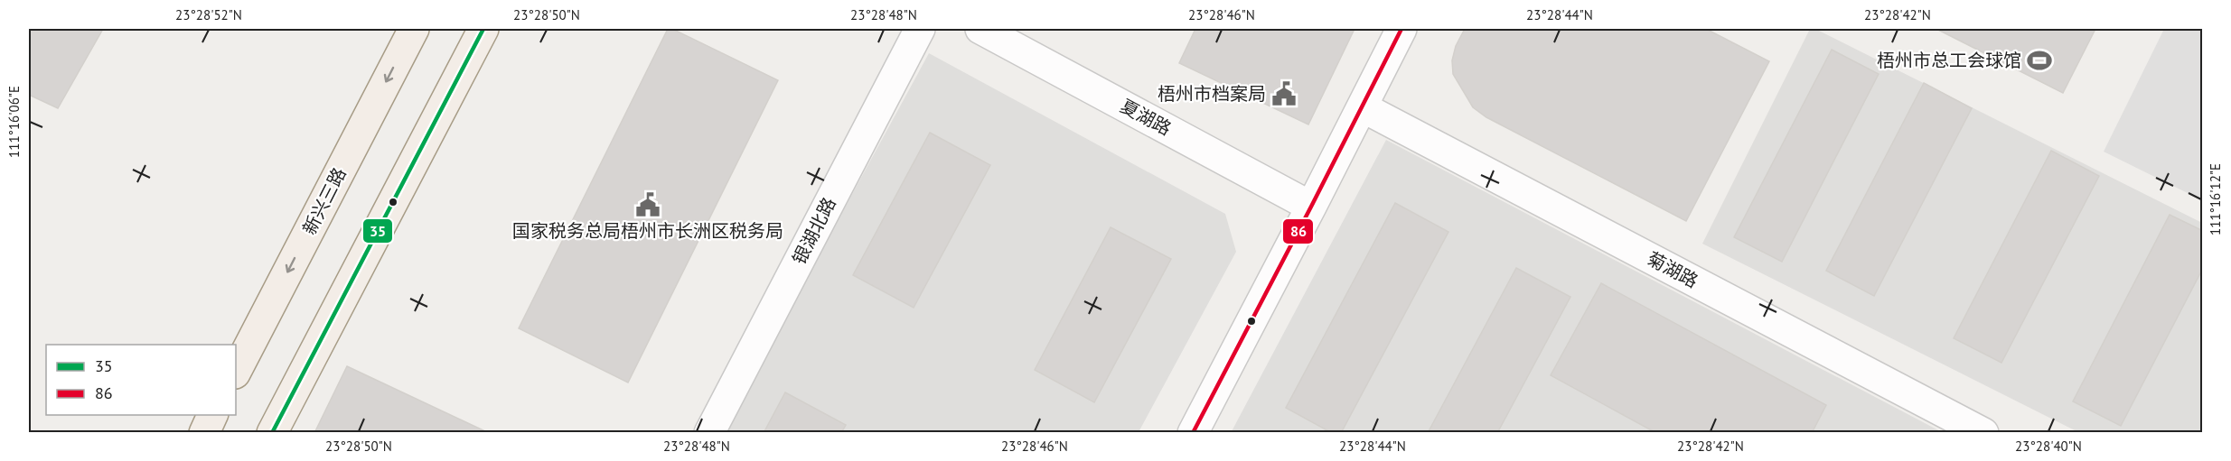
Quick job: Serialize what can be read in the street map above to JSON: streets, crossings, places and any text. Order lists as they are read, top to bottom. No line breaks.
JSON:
{"streets":{"main road":["新兴三路"],"street":["夏湖路","银湖北路","菊湖路"]},"places":{"sports":["梧州市总工会球馆"],"public building":["梧州市档案局","国家税务总局梧州市长洲区税务局"]},"lines":["transit line 35","transit line 86"],"legend":["35","86"],"coordinates":["23°28'52\"N","23°28'50\"N","23°28'48\"N","23°28'46\"N","23°28'44\"N","23°28'42\"N","111°16'06\"E","111°16'12\"E","23°28'40\"N"]}
